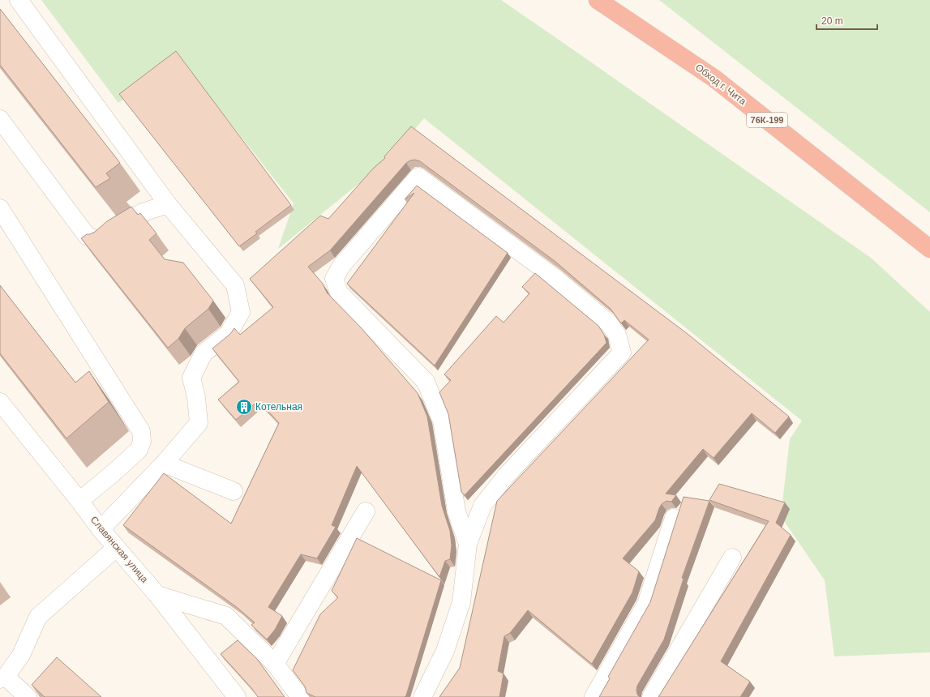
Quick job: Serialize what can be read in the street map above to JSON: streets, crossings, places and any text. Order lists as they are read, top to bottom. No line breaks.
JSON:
{"streets":{"highway":["Обход г. Чита","76К-199"],"street":["Славянская улица"]},"places":{"building":["Котельная"]},"scale_bar":"20 m"}
